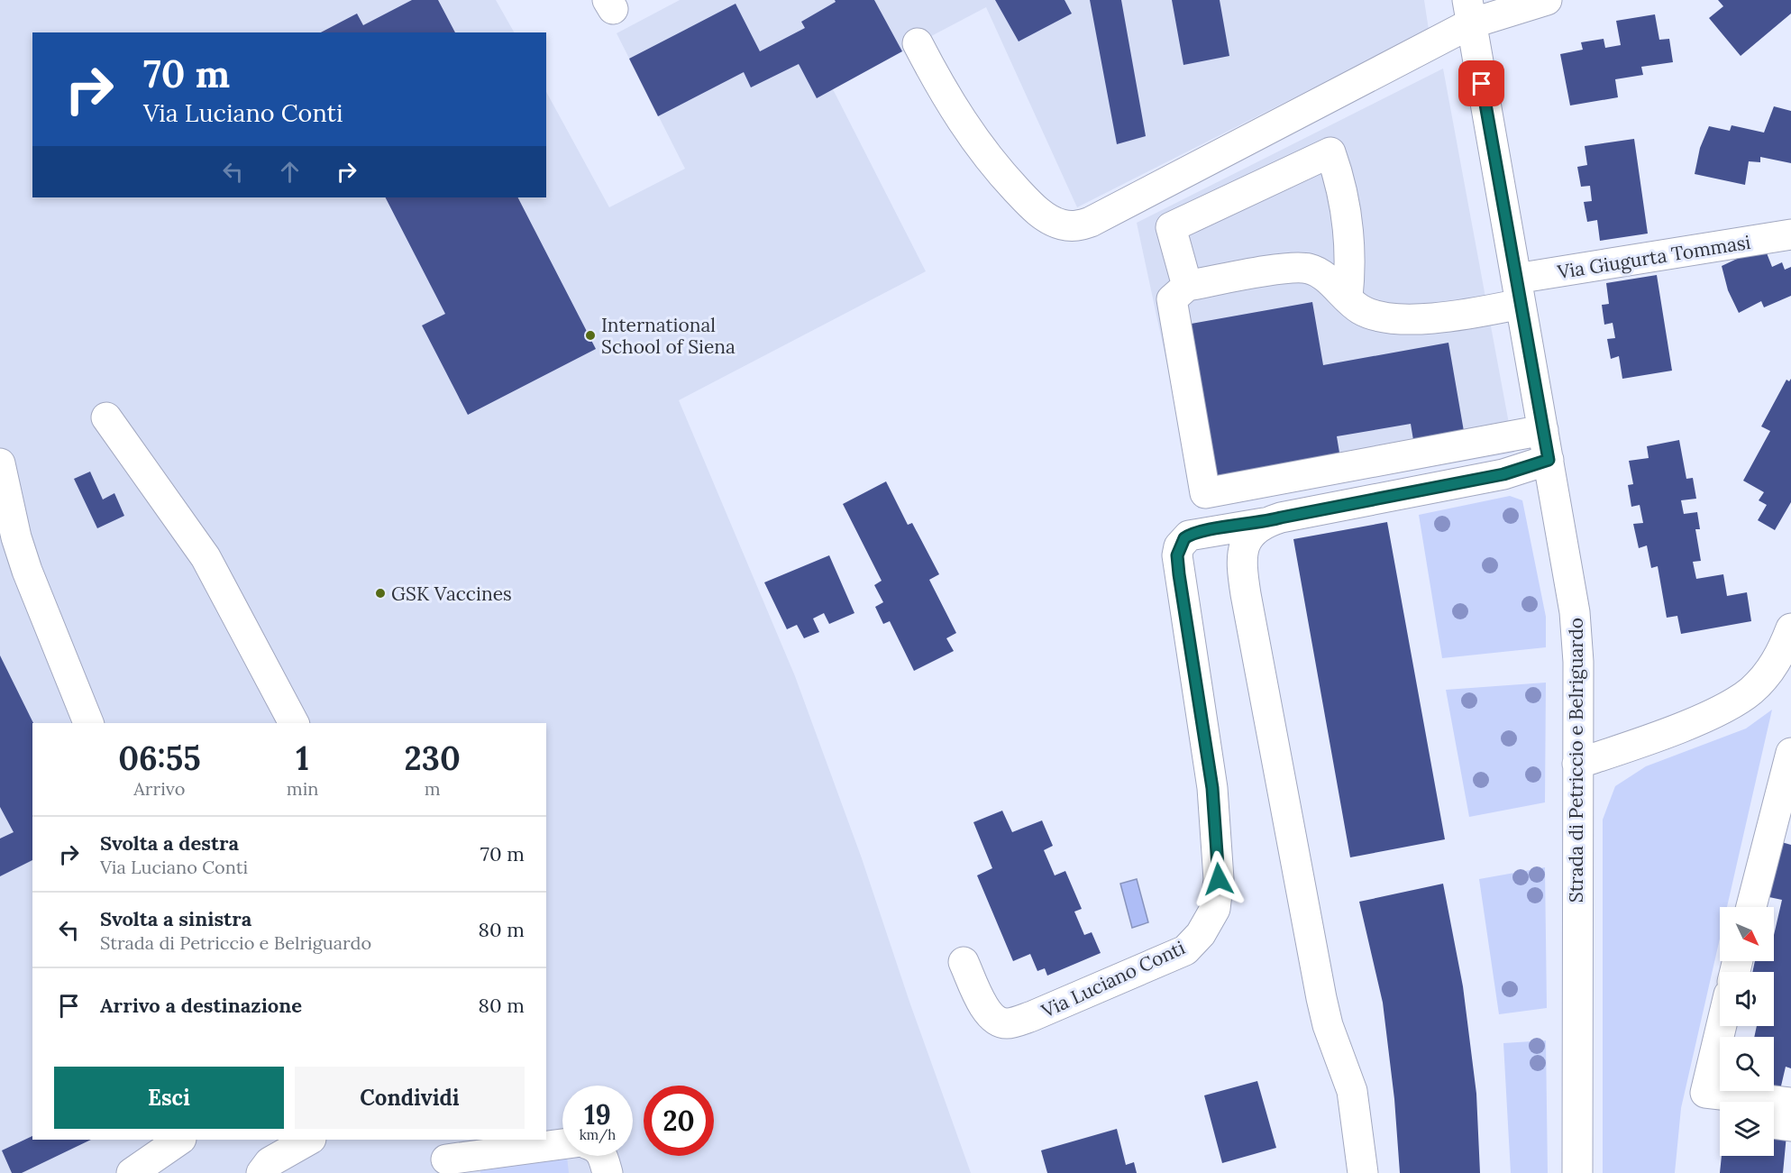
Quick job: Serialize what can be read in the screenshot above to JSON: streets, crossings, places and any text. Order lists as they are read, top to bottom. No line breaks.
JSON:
{"streets":{"street":["Via Giugurta Tommasi","Strada di Petriccio e Belriguardo","Via Luciano Conti"]},"crossings":[["Via Giugurta Tommasi","Strada di Petriccio e Belriguardo"],["Strada di Petriccio e Belriguardo","Via Luciano Conti"]],"places":["International School of Siena","GSK Vaccines"],"north":"bottom right","page":{"turn":["70 m","Via Luciano Conti"],"eta":["06:55","Arrivo","1","min","230","m"],"list":[{"name":"Svolta a destra","note":"Via Luciano Conti","value":"70 m"},{"name":"Svolta a sinistra","note":"Strada di Petriccio e Belriguardo","value":"80 m"},{"name":"Arrivo a destinazione","value":"80 m"}],"buttons":["Esci","Condividi"],"speed":"19 km/h","limit":"20"}}
